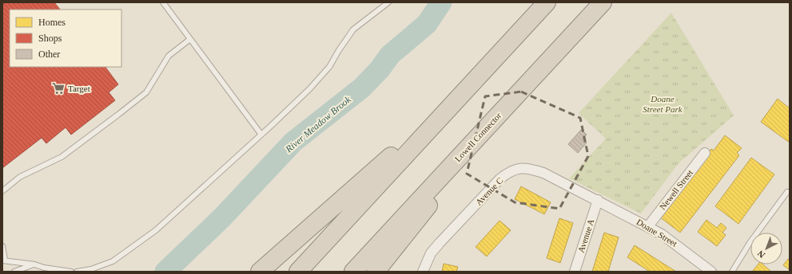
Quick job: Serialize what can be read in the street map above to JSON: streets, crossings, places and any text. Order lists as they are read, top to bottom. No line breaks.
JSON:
{"streets":{"highway":["Lowell Connector"],"street":["Newell Street","Avenue C","Doane Street","Avenue A"]},"crossings":[["Newell Street","Doane Street"],["Avenue C","Doane Street"],["Avenue C","Avenue A"],["Doane Street","Avenue A"]],"water":["River Meadow Brook"],"parks":["Doane Street Park"],"places":{"supermarket":["Target"]},"legend":["Homes","Shops","Other"],"north":"bottom left"}
